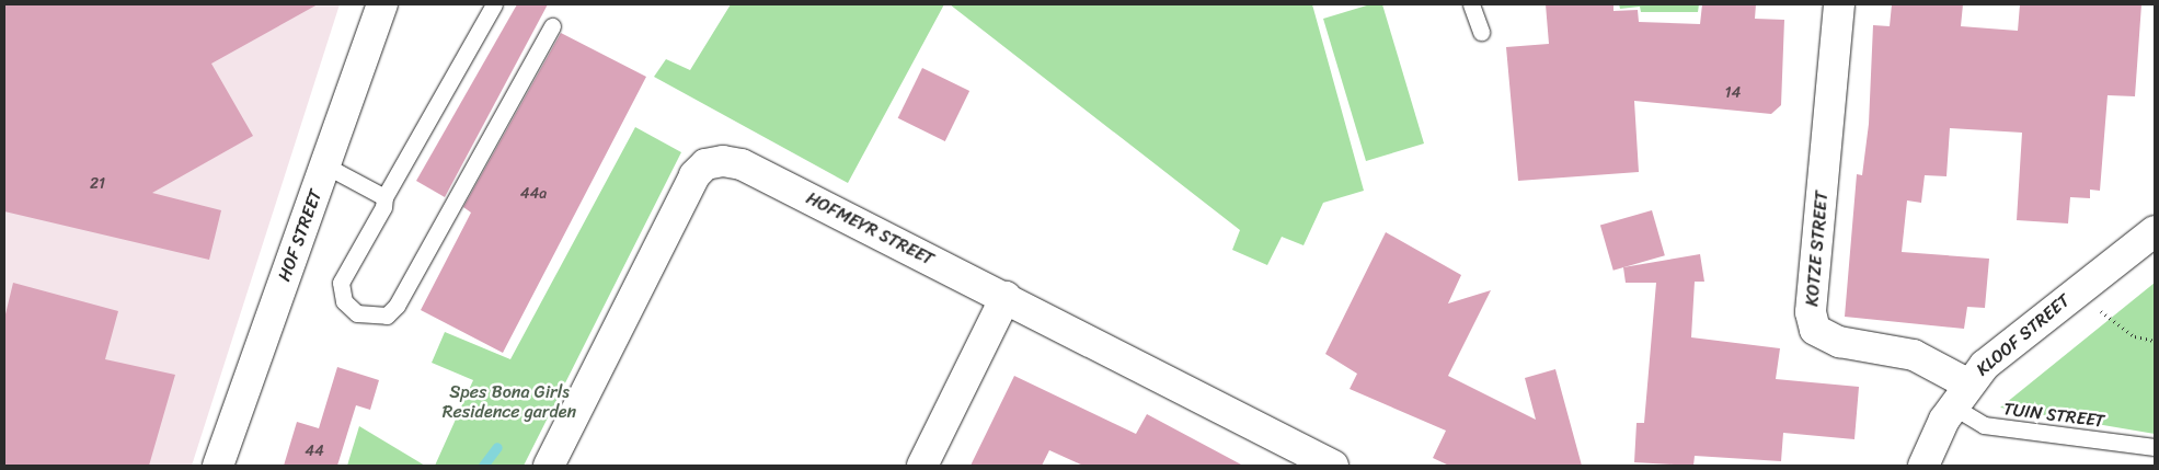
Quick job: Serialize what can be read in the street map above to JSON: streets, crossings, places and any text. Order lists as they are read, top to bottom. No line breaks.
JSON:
{"streets":{"street":["HOFMEYR STREET","HOF STREET","KOTZE STREET","KLOOF STREET"],"lane":["TUIN STREET"]},"crossings":[["KOTZE STREET","KLOOF STREET"],["KOTZE STREET","TUIN STREET"],["KLOOF STREET","TUIN STREET"]],"parks":["Spes Bona Girls Residence garden"],"house_numbers":["14","21","44a","44"]}
